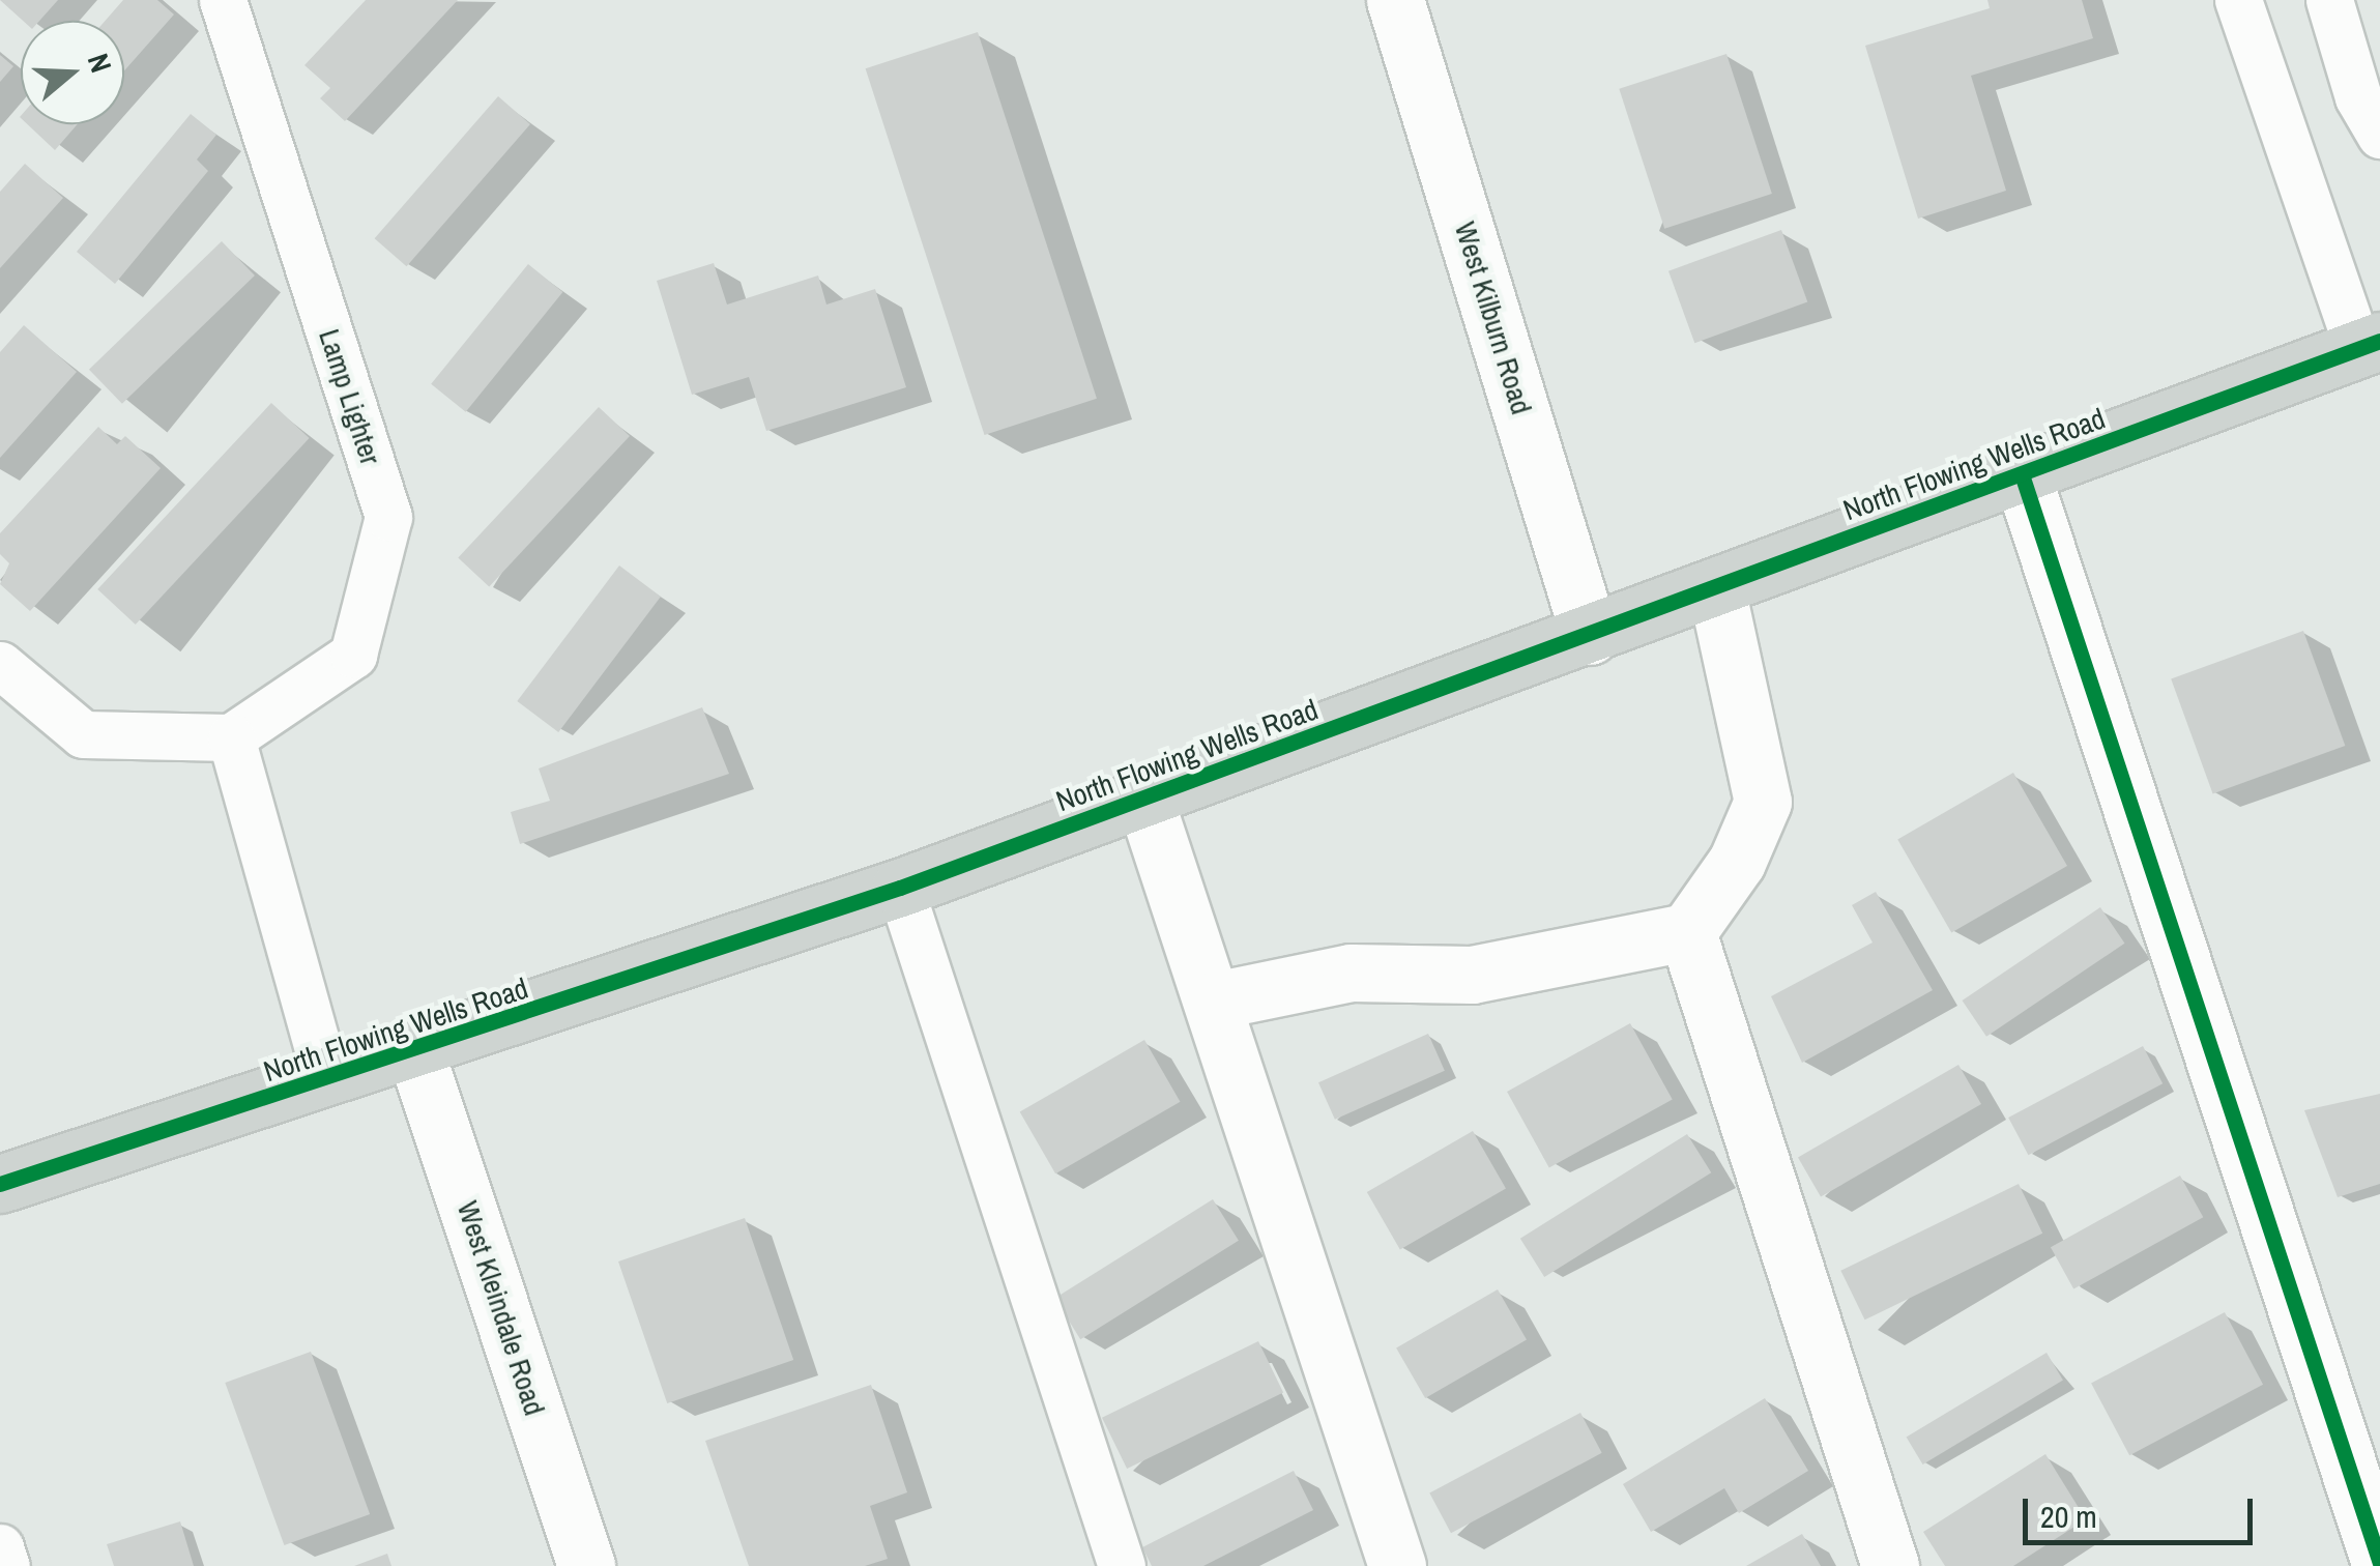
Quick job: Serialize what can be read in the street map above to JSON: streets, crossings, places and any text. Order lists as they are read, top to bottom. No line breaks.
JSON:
{"streets":{"main road":["North Flowing Wells Road"],"street":["West Kilburn Road","West Kleindale Road"],"lane":["Lamp Lighter"]},"crossings":[["West Kilburn Road","North Flowing Wells Road"],["North Flowing Wells Road","West Kleindale Road"]],"scale_bar":"20 m","north":"right"}
